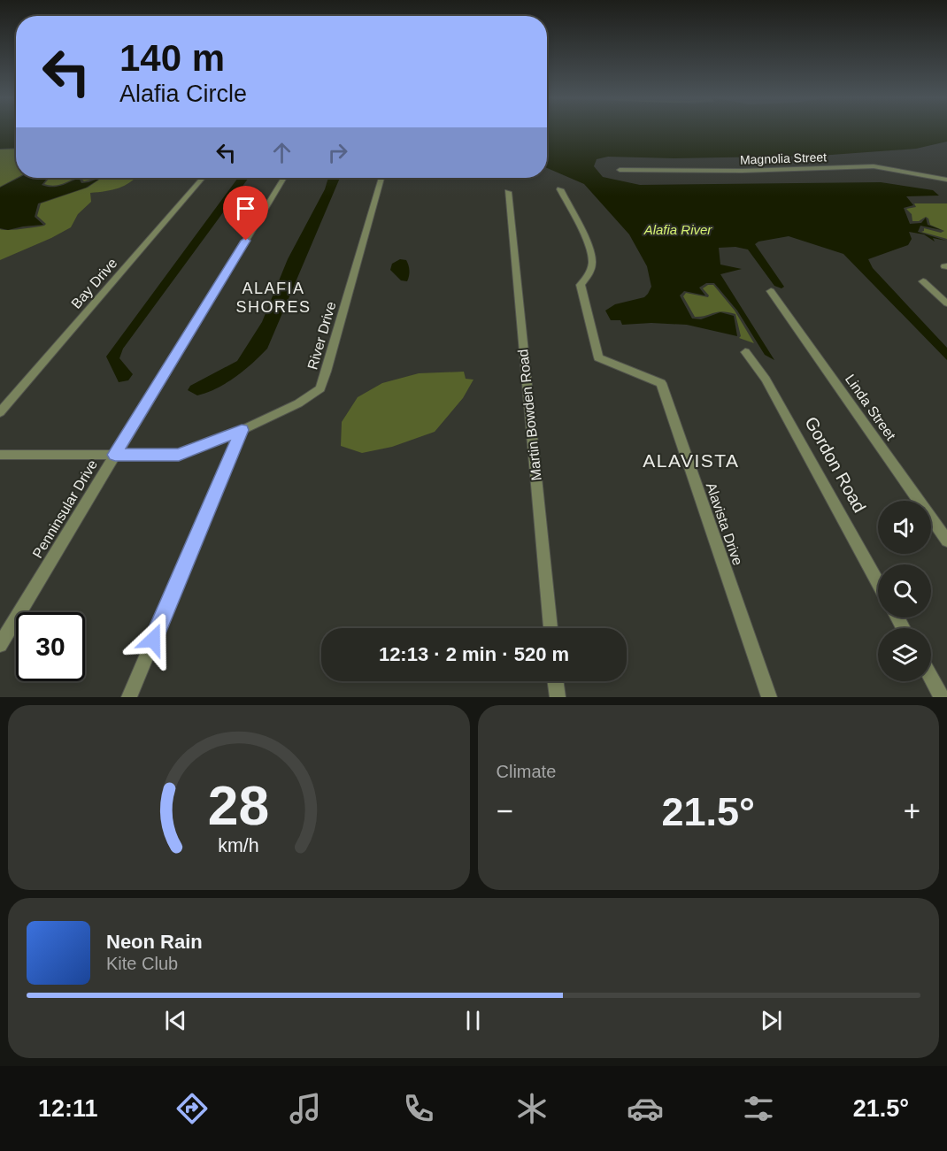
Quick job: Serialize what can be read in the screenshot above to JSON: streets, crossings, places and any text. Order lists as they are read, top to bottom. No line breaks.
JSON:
{"streets":{"street":["Magnolia Street","Bay Drive","River Drive","Linda Street","Martin Bowden Road","Gordon Road","Penninsular Drive","Alavista Drive"]},"crossings":[["River Drive","Penninsular Drive"]],"districts":["ALAFIA SHORES","ALAVISTA"],"water":["Alafia River"],"page":{"turn":["140 m","Alafia Circle"],"limit":"30","trip":"12:13 · 2 min · 520 m","tile":"Climate","heat":["−","21.5°","+"],"song":["Neon Rain","Kite Club"],"tabs":["12:11","21.5°"],"gauge":["28","km/h"]}}
